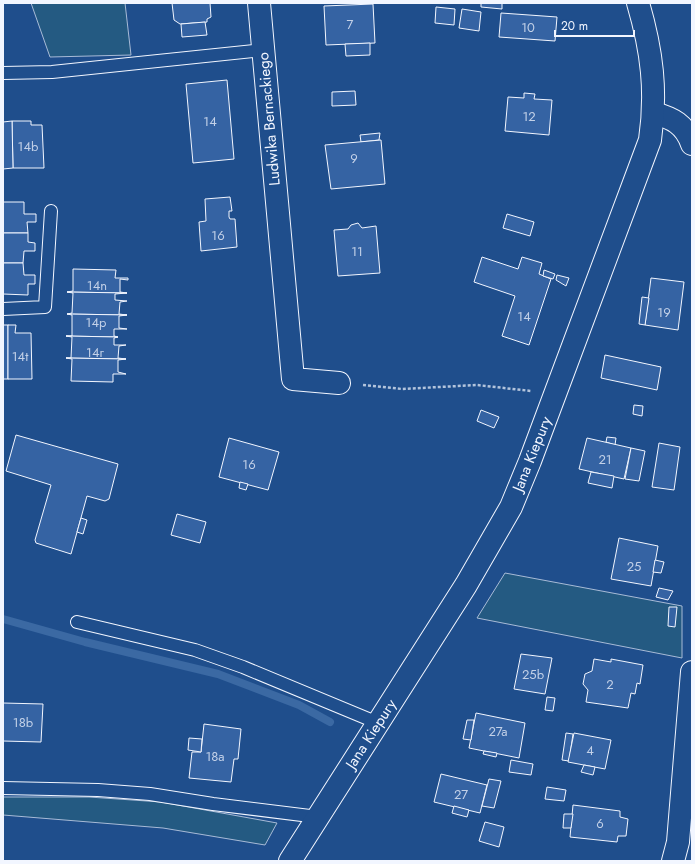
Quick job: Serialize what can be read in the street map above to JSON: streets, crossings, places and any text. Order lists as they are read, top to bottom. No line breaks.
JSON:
{"streets":{"street":["Ludwika Bernackiego","Jana Kiepury"]},"house_numbers":["7","10","12","14","14b","9","16","11","14n","19","14","14p","14r","14t","21","16","25","25b","2","18b","27a","4","18a","27","6"],"scale_bar":"20 m"}
